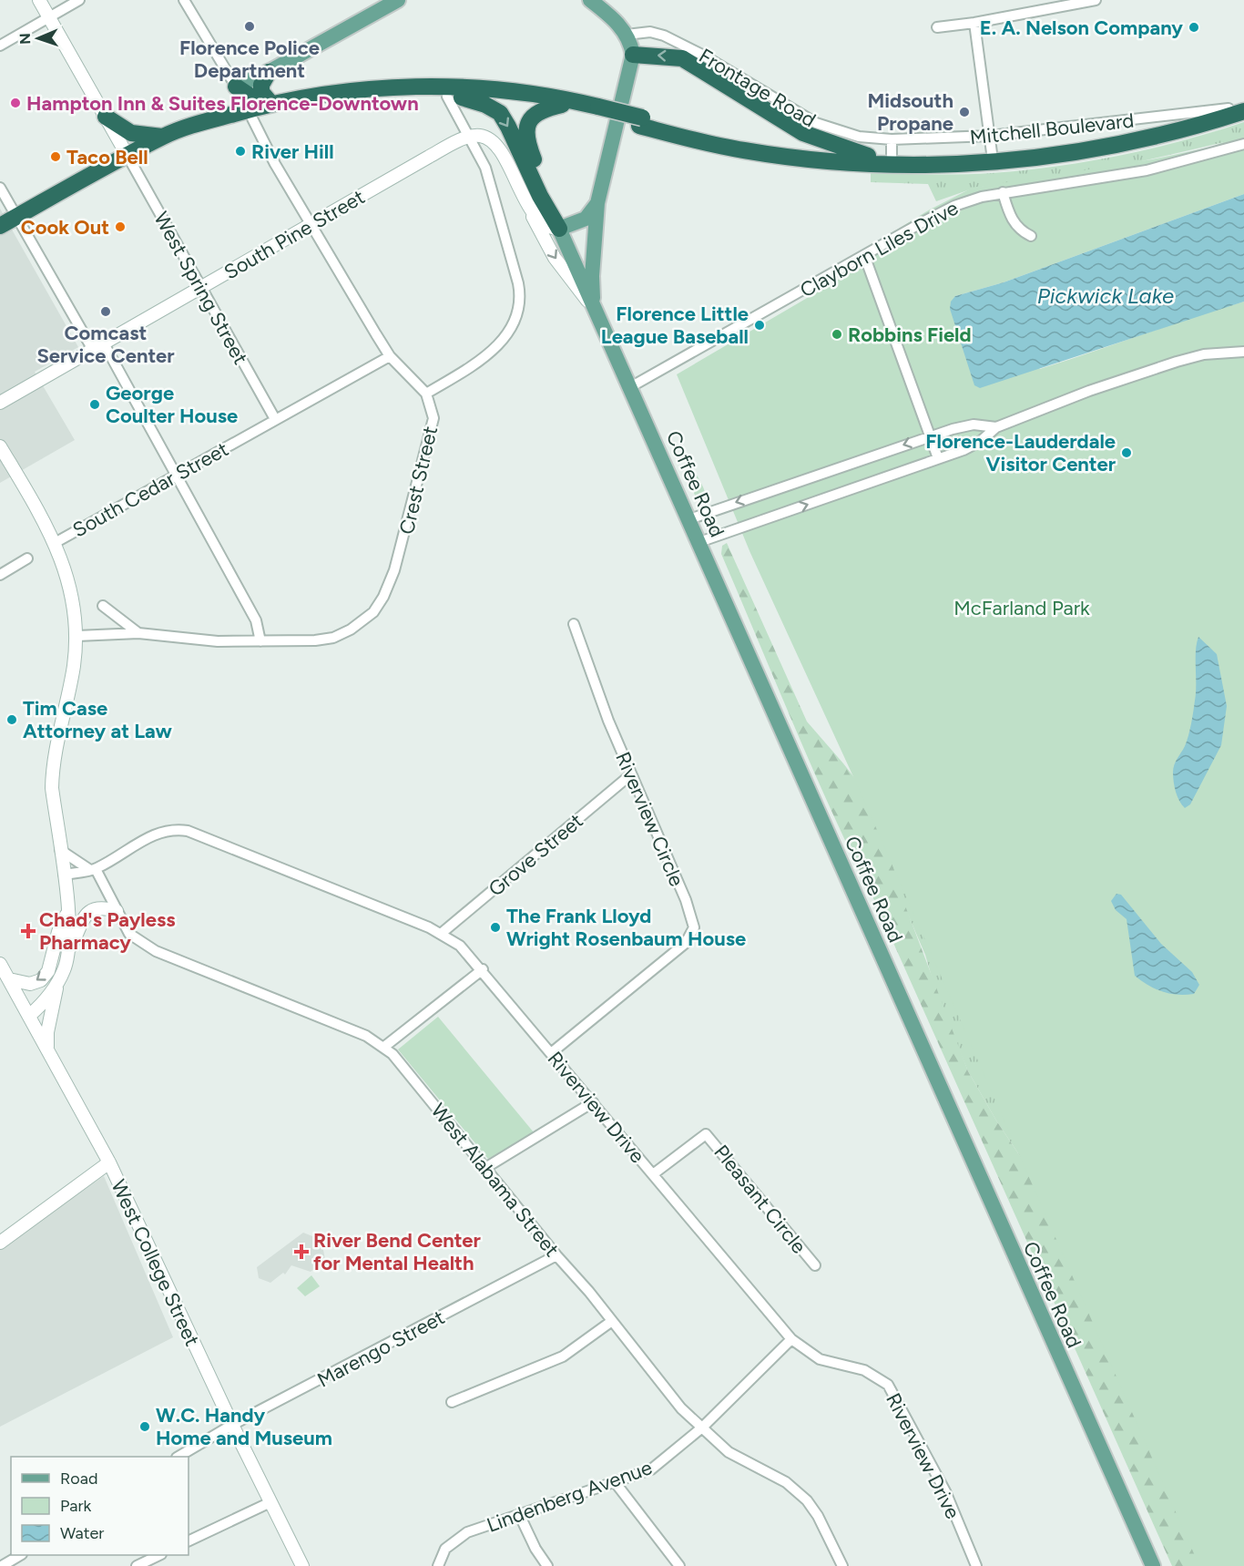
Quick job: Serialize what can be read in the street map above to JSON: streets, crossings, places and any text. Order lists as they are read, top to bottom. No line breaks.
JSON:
{"streets":{"main road":["Coffee Road"],"street":["Frontage Road","Mitchell Boulevard","South Pine Street","Clayborn Liles Drive","West Spring Street","Crest Street","South Cedar Street","Riverview Circle","Grove Street","Riverview Drive","West Alabama Street","Pleasant Circle","West College Street","Marengo Street","Lindenberg Avenue"]},"crossings":[["Frontage Road","Mitchell Boulevard"],["South Pine Street","West Spring Street"],["Clayborn Liles Drive","Coffee Road"],["West Spring Street","South Cedar Street"],["Riverview Circle","Grove Street"],["Riverview Circle","Riverview Drive"],["Grove Street","Riverview Drive"],["Riverview Drive","West Alabama Street"],["Riverview Drive","Pleasant Circle"],["Riverview Drive","Lindenberg Avenue"],["West Alabama Street","Marengo Street"],["West Alabama Street","Lindenberg Avenue"],["West College Street","Marengo Street"]],"water":["Pickwick Lake"],"parks":["McFarland Park"],"places":{"other":["Florence Police Department","E. A. Nelson Company","Hampton Inn & Suites Florence-Downtown","Midsouth Propane","River Hill","Taco Bell","Cook Out","Comcast Service Center","Florence Little League Baseball","Robbins Field","George Coulter House","Florence-Lauderdale Visitor Center","Tim Case Attorney at Law","The Frank Lloyd Wright Rosenbaum House","W.C. Handy Home and Museum"],"health":["Chad's Payless Pharmacy","River Bend Center for Mental Health"]},"legend":["Road","Park","Water"],"north":"left"}
